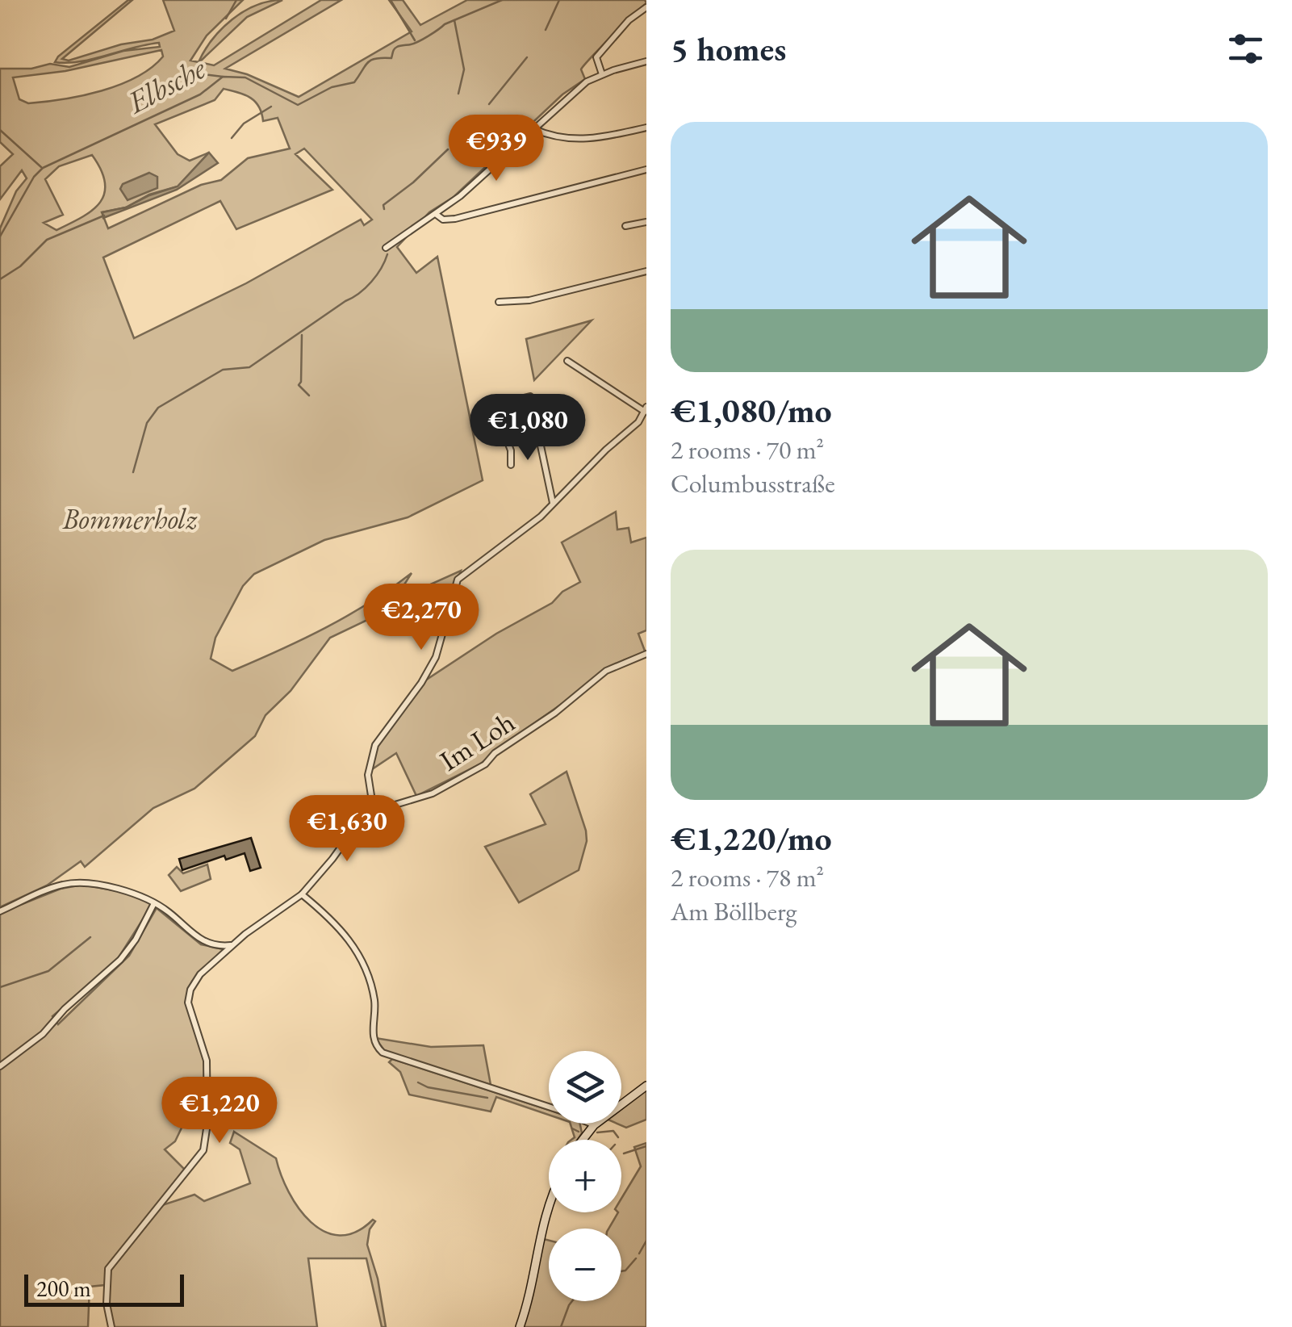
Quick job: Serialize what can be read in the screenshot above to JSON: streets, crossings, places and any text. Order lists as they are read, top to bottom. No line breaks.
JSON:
{"streets":{"street":["Im Loh"]},"water":["Elbsche"],"parks":["Bommerholz"],"scale_bar":"200 m","page":{"heading":"5 homes","list":[{"name":"€1,080/mo","note":"2 rooms · 70 m² · Columbusstraße"},{"name":"€1,220/mo","note":"2 rooms · 78 m² · Am Böllberg"}],"price":["€939","€1,080","€2,270","€1,630","€1,220"],"map_buttons":["+","−"],"scale":"200 m"}}
